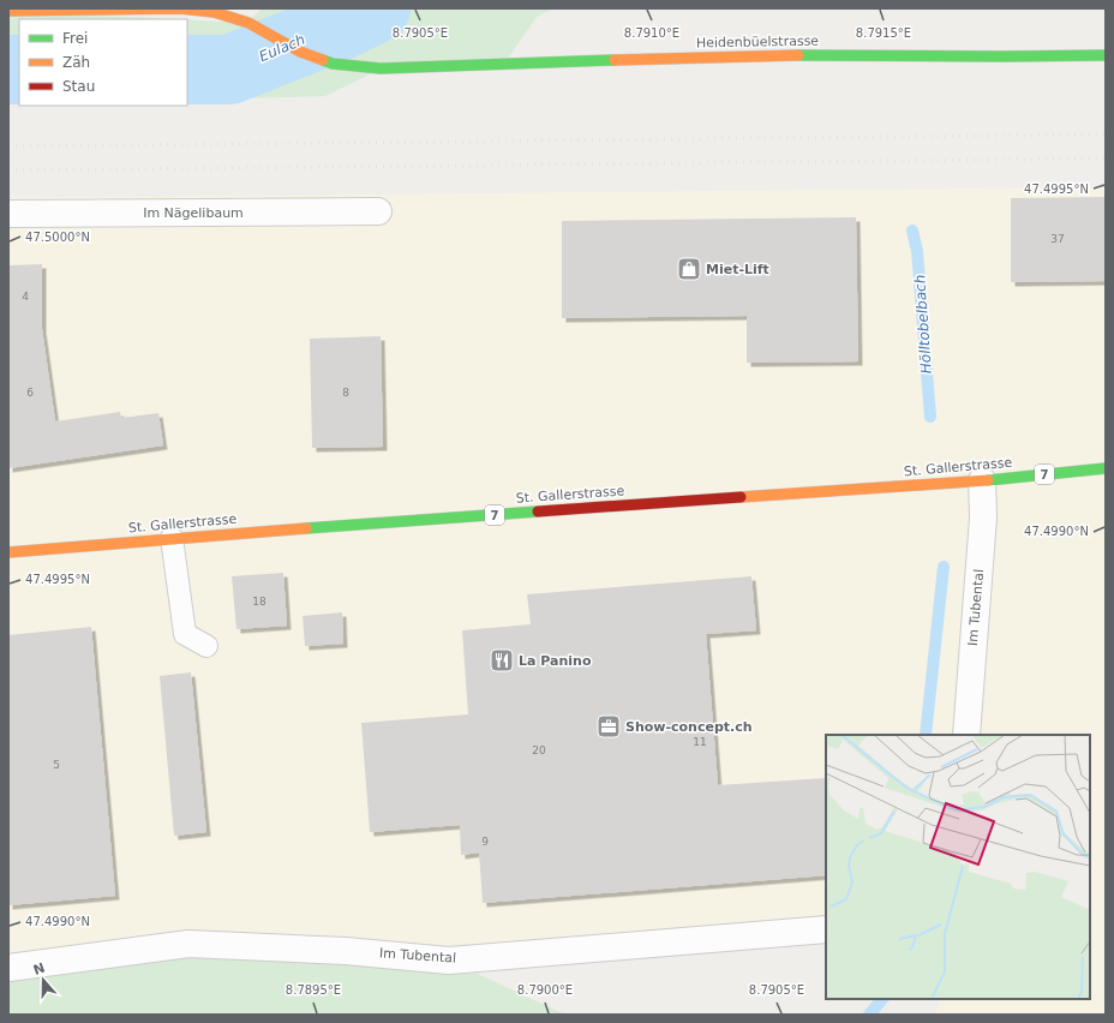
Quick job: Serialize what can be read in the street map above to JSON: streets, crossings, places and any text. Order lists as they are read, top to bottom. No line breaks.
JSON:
{"streets":{"street":["Heidenbüelstrasse","Im Nägelibaum","St. Gallerstrasse","7","Im Tubental"]},"crossings":[["St. Gallerstrasse","Im Tubental"]],"water":["Eulach","Hölltobelbach"],"places":{"shop":["Miet-Lift"],"restaurant":["La Panino"],"office":["Show-concept.ch"]},"house_numbers":["37","4","6","8","18","11","20","5","9"],"legend":["Frei","Zäh","Stau"],"north":"top","coordinates":["8.7905°E","8.7910°E","8.7915°E","47.4995°N","47.5000°N","47.4990°N","8.7895°E","8.7900°E"]}
